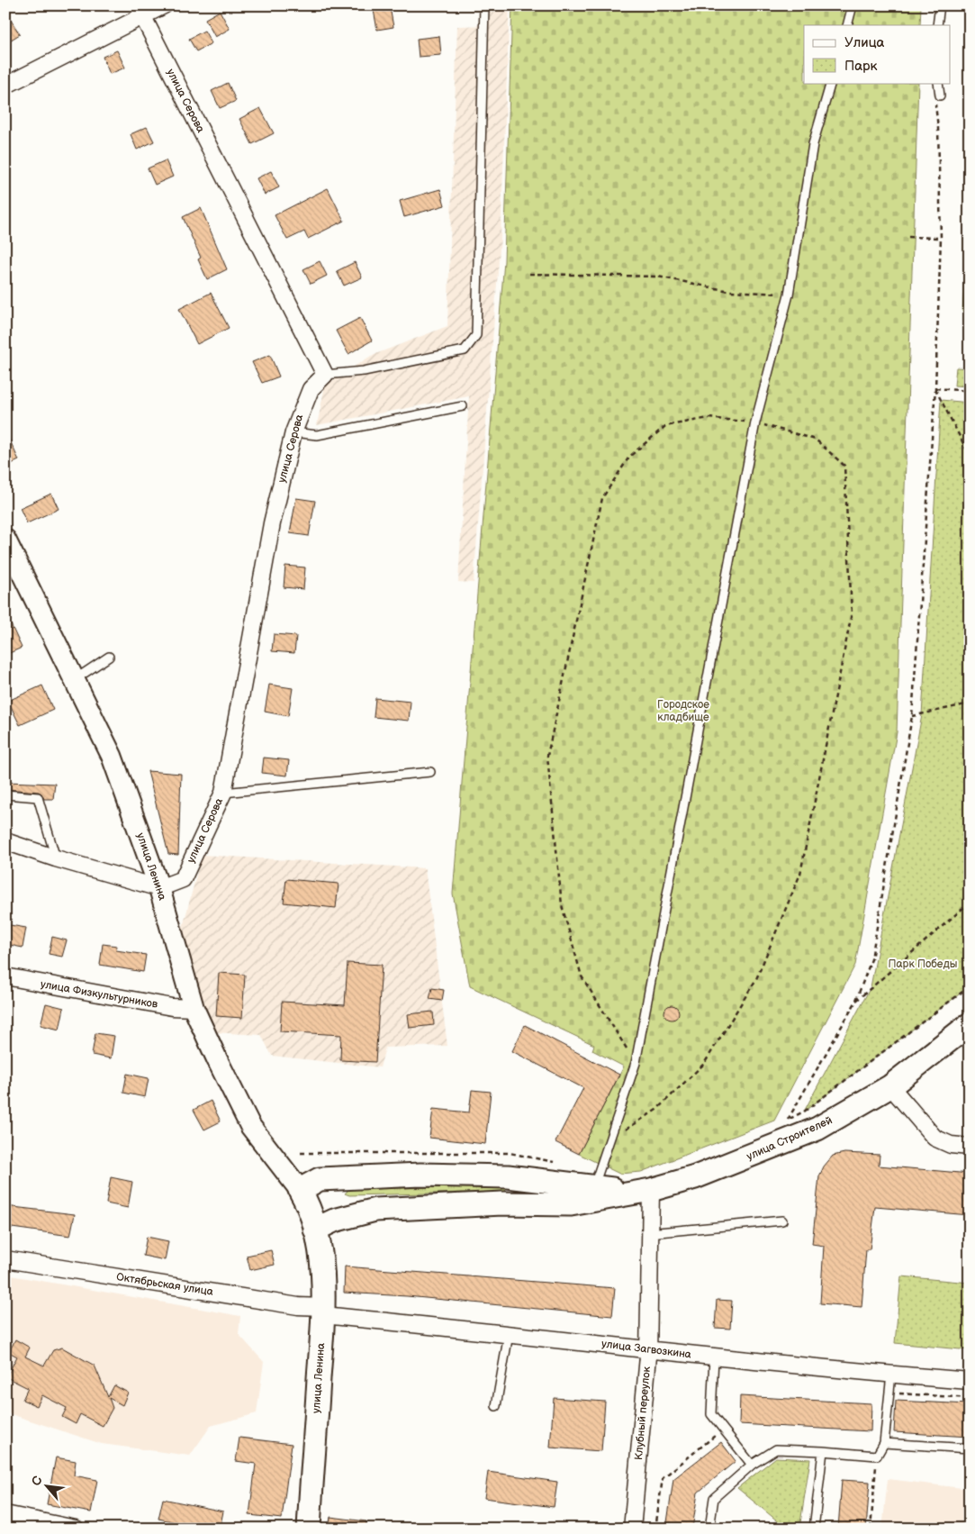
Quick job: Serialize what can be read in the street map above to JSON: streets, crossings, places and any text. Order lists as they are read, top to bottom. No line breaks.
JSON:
{"streets":{"main road":["улица Ленина","улица Строителей"],"street":["улица Серова","улица Физкультурников","Октябрьская улица","улица Загвозкина","Клубный переулок"]},"crossings":[["улица Серова","улица Ленина"],["улица Ленина","улица Физкультурников"],["улица Ленина","улица Строителей"],["улица Ленина","Октябрьская улица"],["улица Ленина","улица Загвозкина"],["улица Строителей","Клубный переулок"],["Октябрьская улица","улица Загвозкина"],["улица Загвозкина","Клубный переулок"]],"parks":["Городское кладбище","Парк Победы"],"legend":["Улица","Парк"],"north":"top left"}
